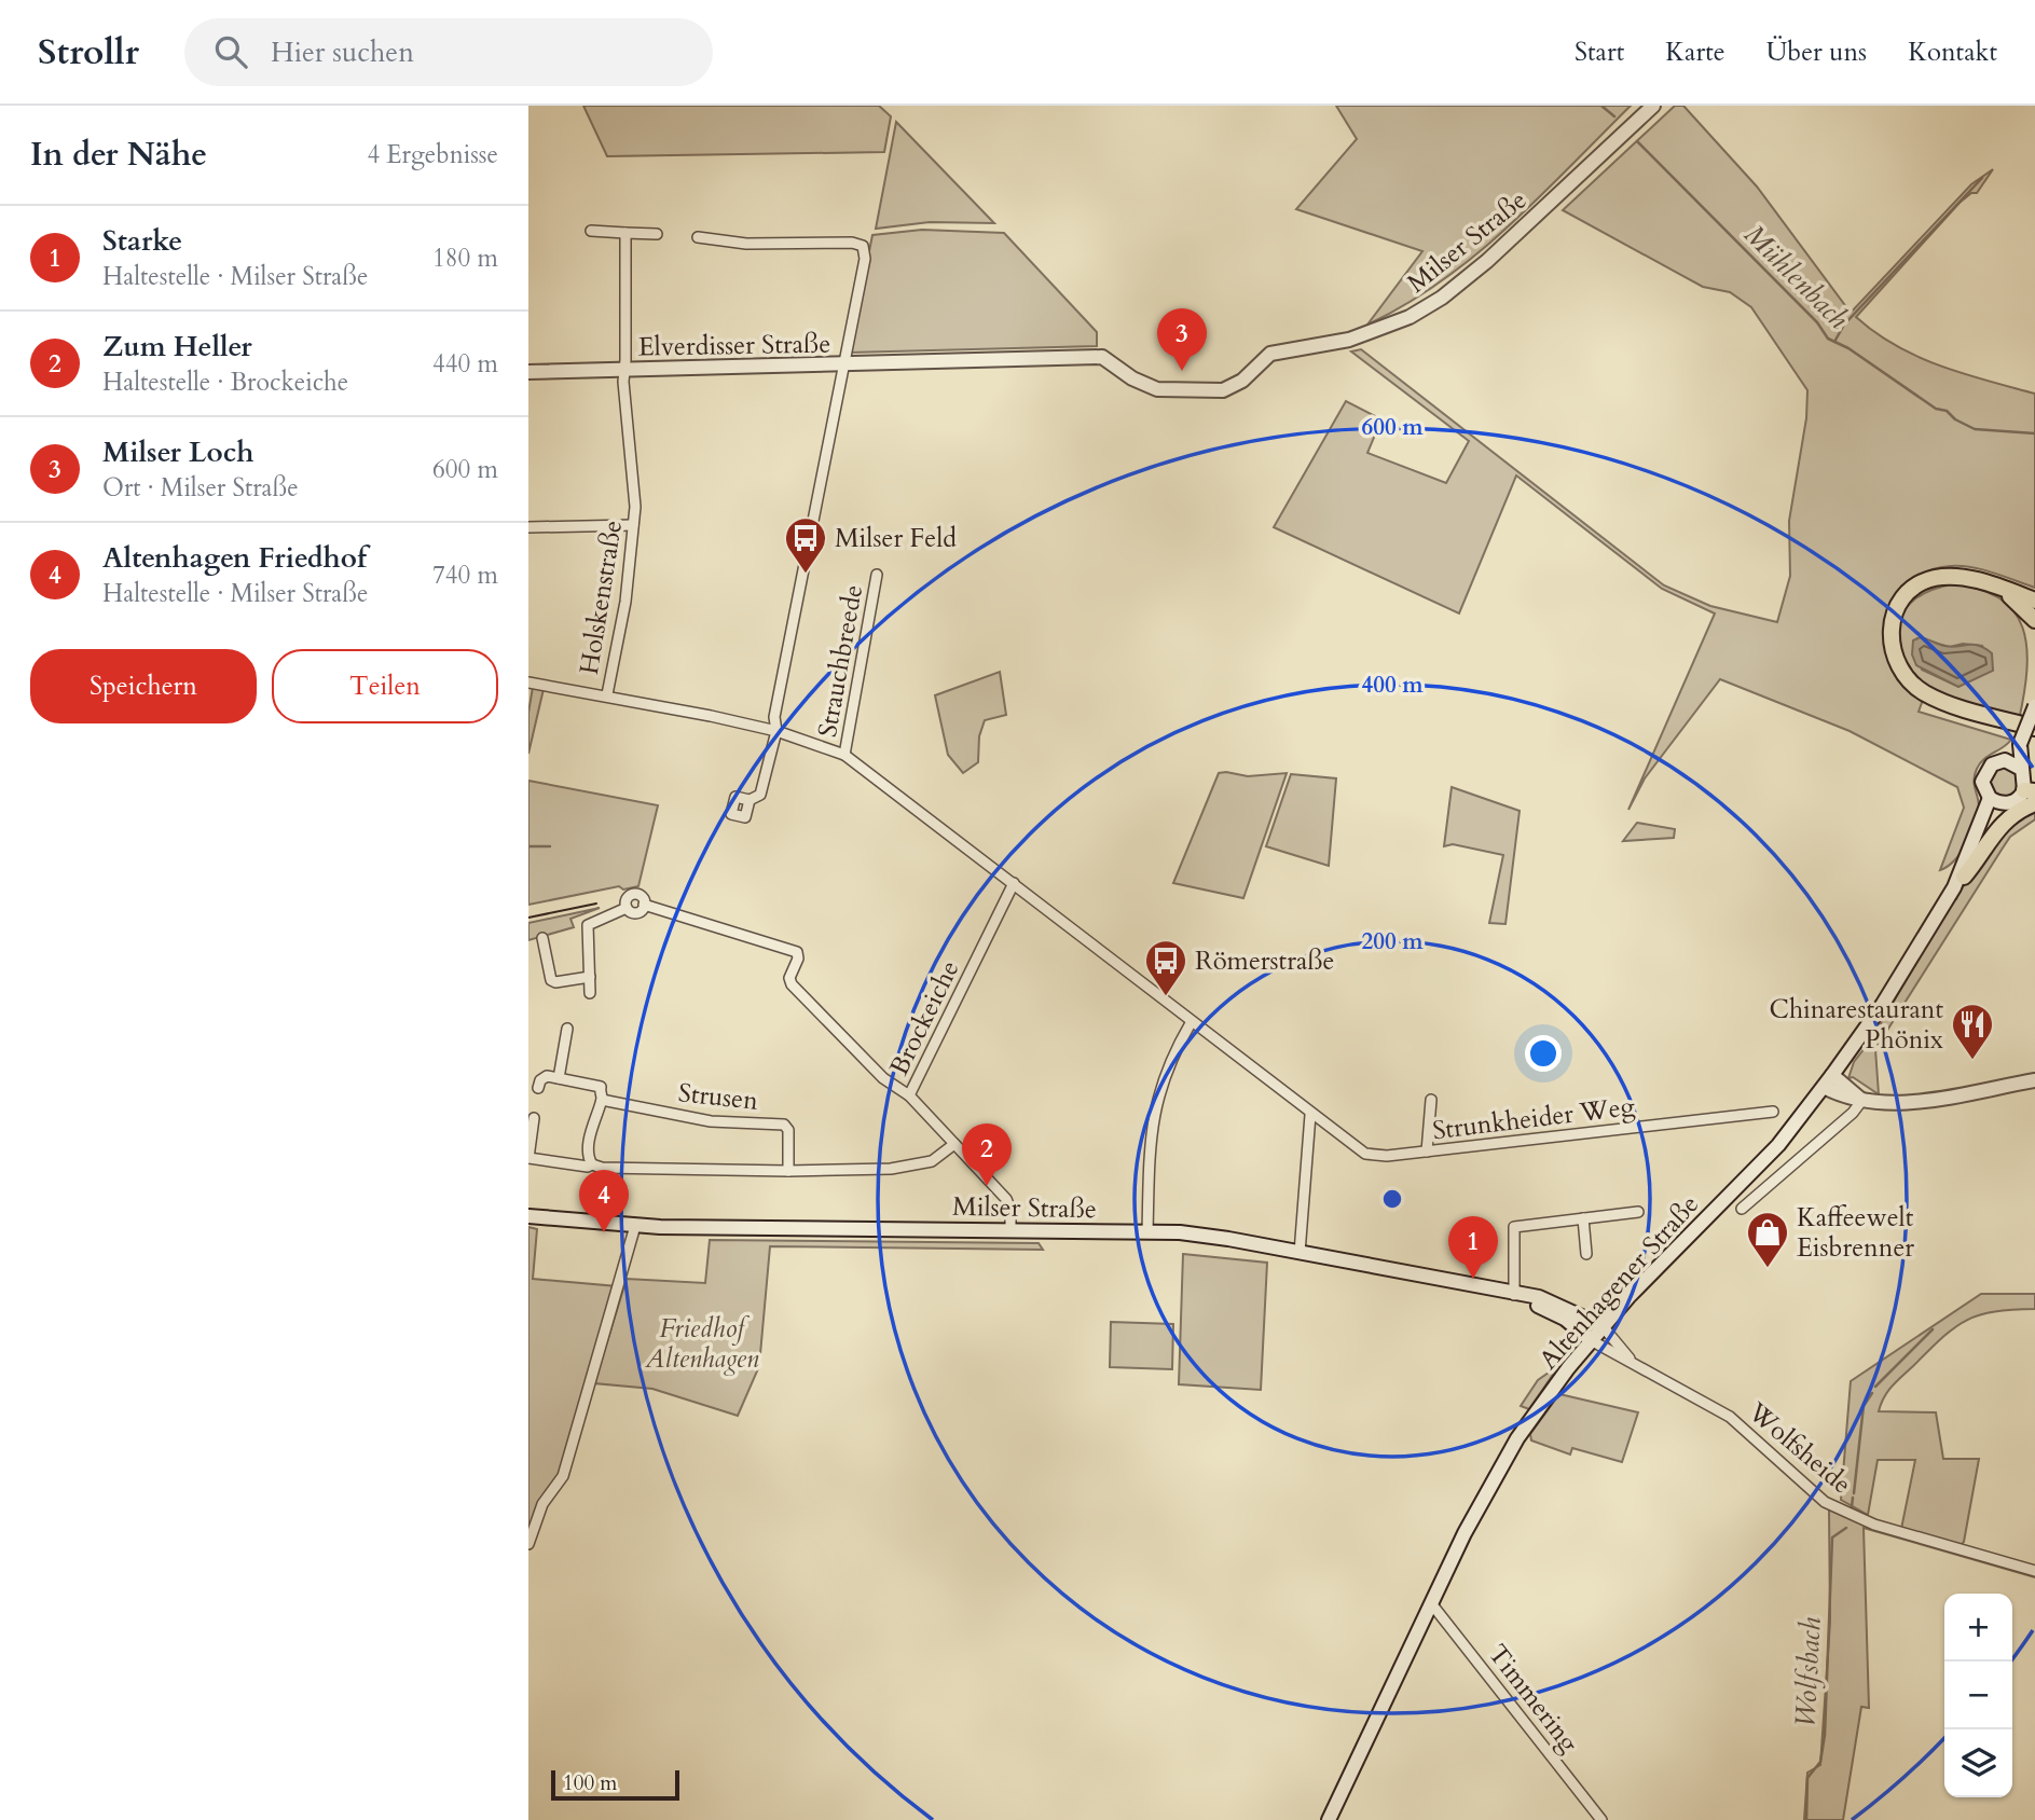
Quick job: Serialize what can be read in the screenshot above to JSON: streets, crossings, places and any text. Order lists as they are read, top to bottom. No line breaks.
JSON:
{"streets":{"main road":["Milser Straße","Elverdisser Straße","Altenhagener Straße"],"street":["Holskenstraße","Strauchbreede","Brockeiche","Strusen","Strunkheider Weg","Wolfsheide","Timmering"]},"crossings":[["Milser Straße","Elverdisser Straße"],["Milser Straße","Brockeiche"],["Milser Straße","Altenhagener Straße"],["Milser Straße","Wolfsheide"],["Elverdisser Straße","Holskenstraße"],["Altenhagener Straße","Wolfsheide"],["Altenhagener Straße","Timmering"]],"water":["Mühlenbach","Wolfsbach"],"parks":["Friedhof Altenhagen"],"places":{"bus stop":["Milser Feld","Römerstraße"],"restaurant":["Chinarestaurant Phönix"],"shop":["Kaffeewelt Eisbrenner"]},"scale_bar":"100 m","page":{"header":"Strollr","search":"Hier suchen","nav":["Start","Karte","Über uns","Kontakt"],"heading":["In der Nähe","4 Ergebnisse"],"list":[{"mark":"1","name":"Starke","note":"Haltestelle · Milser Straße","value":"180 m"},{"mark":"2","name":"Zum Heller","note":"Haltestelle · Brockeiche","value":"440 m"},{"mark":"3","name":"Milser Loch","note":"Ort · Milser Straße","value":"600 m"},{"mark":"4","name":"Altenhagen Friedhof","note":"Haltestelle · Milser Straße","value":"740 m"}],"pins":["3","2","4","1"],"buttons":["Speichern","Teilen"],"map_buttons":["+","−"],"scale":"100 m"},"rings":["600 m","400 m","200 m"]}
